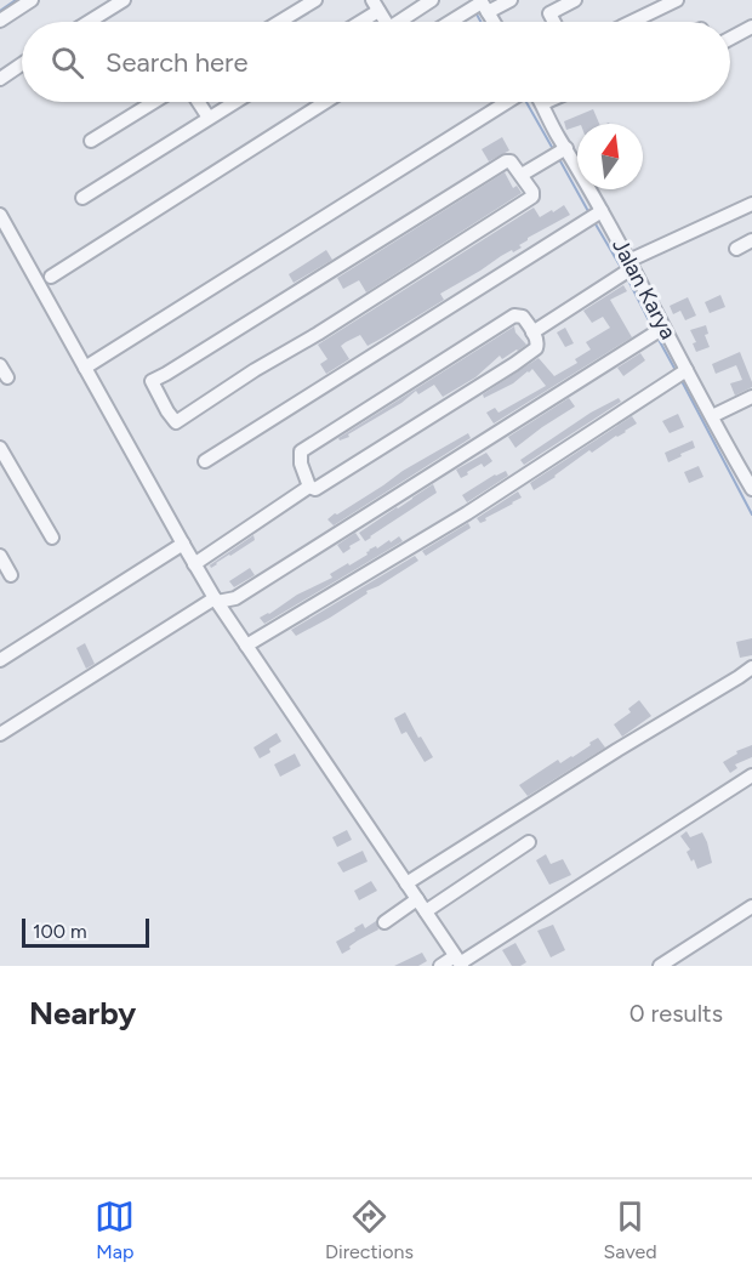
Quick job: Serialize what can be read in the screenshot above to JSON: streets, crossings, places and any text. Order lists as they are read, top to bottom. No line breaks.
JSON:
{"streets":{"street":["Jalan Karya"]},"scale_bar":"100 m","north":"top","page":{"search":"Search here","scale":"100 m","heading":["Nearby","0 results"],"nav":["Map","Directions","Saved"]}}
